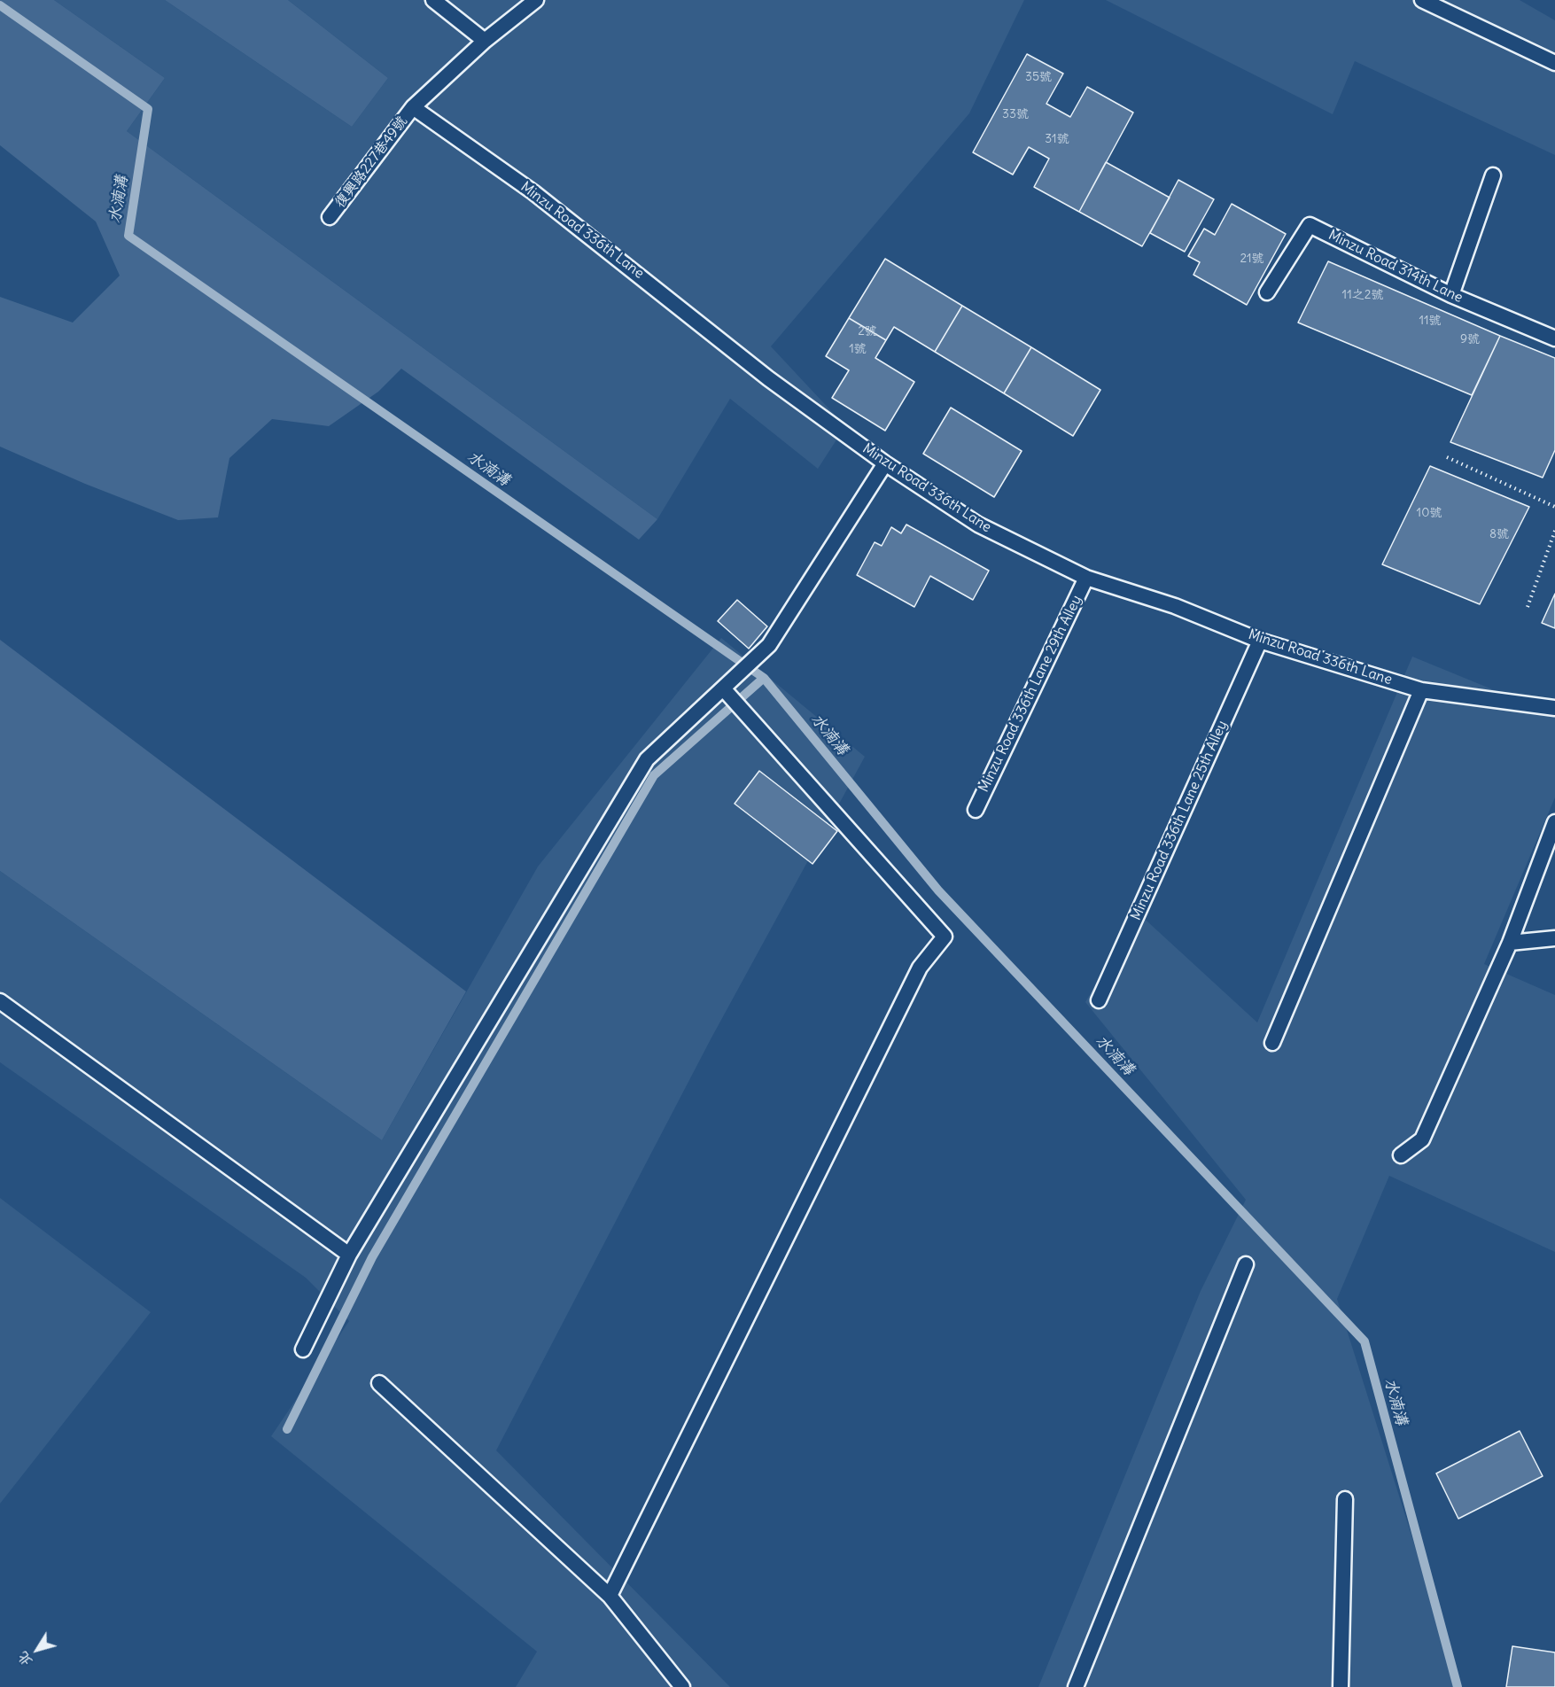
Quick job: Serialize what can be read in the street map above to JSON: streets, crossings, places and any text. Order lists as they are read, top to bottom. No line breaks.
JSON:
{"streets":{"lane":["復興路227巷49號","Minzu Road 336th Lane","Minzu Road 314th Lane","Minzu Road 336th Lane 29th Alley","Minzu Road 336th Lane 25th Alley"]},"crossings":[["復興路227巷49號","Minzu Road 336th Lane"],["Minzu Road 336th Lane","Minzu Road 336th Lane 29th Alley"],["Minzu Road 336th Lane","Minzu Road 336th Lane 25th Alley"]],"water":["水湳溝"],"house_numbers":["35號","33號","31號","21號","11之2號","11號","2號","9號","1號","10號","8號"],"north":"bottom left"}
